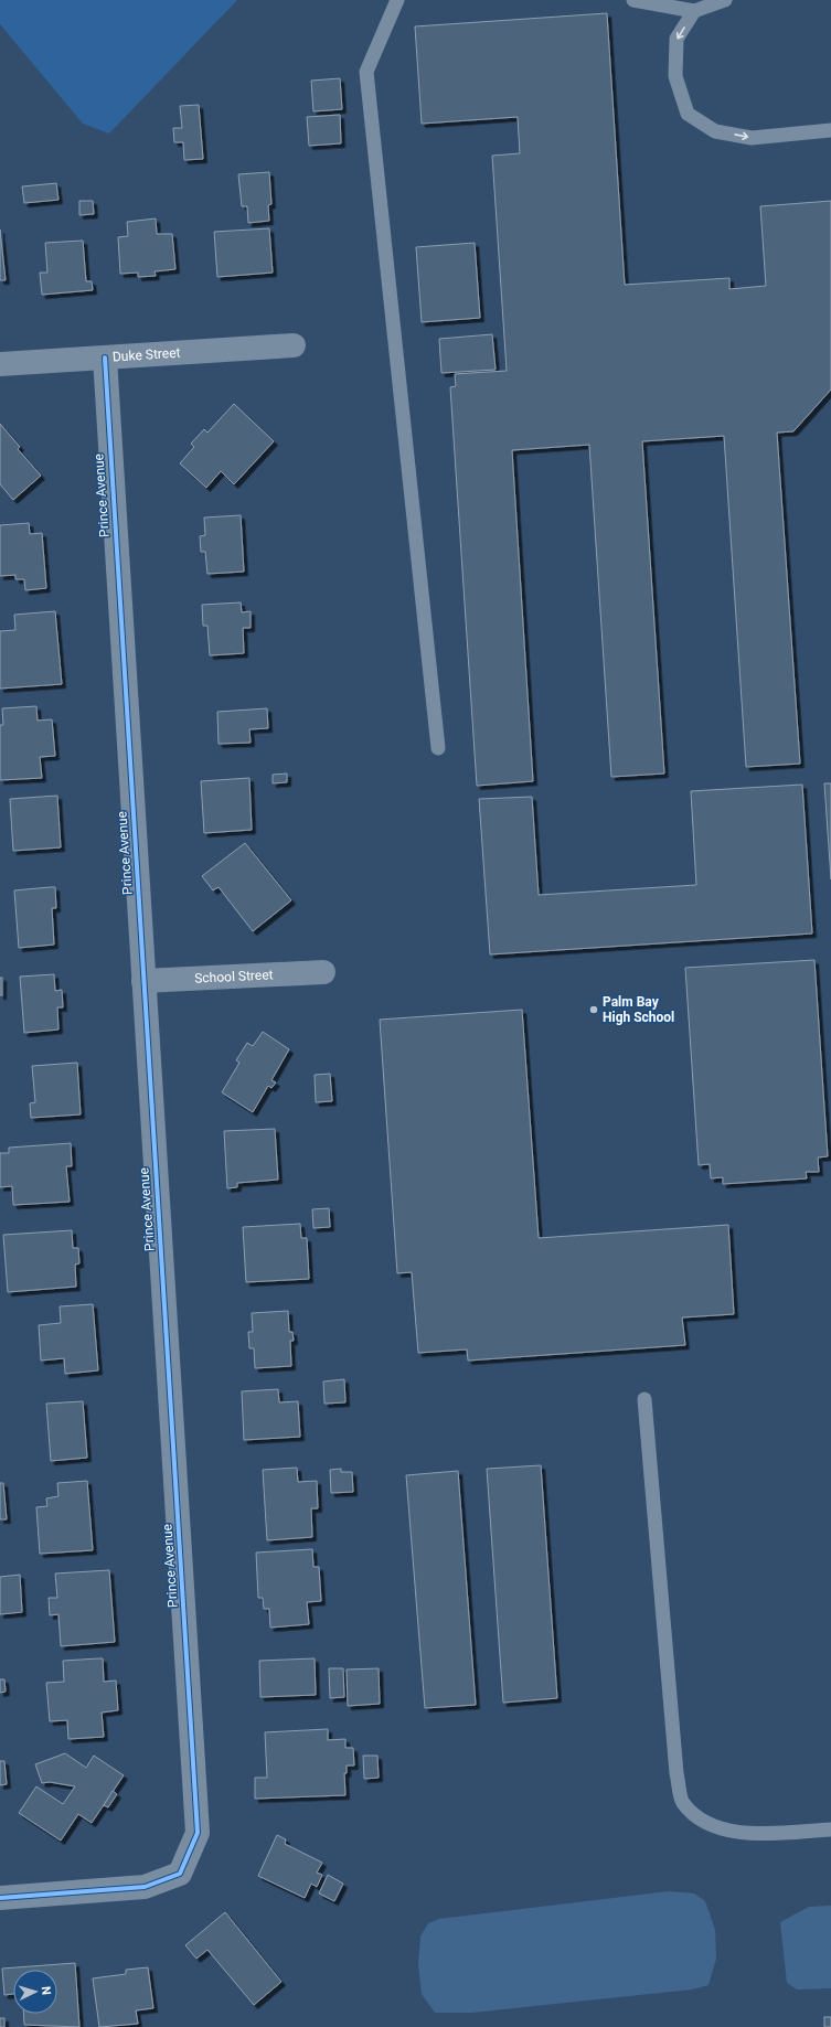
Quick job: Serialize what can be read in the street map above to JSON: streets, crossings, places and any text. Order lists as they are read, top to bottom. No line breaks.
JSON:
{"streets":{"street":["Duke Street","Prince Avenue","School Street"]},"crossings":[["Duke Street","Prince Avenue"],["Prince Avenue","School Street"]],"places":["Palm Bay High School"],"north":"right"}
